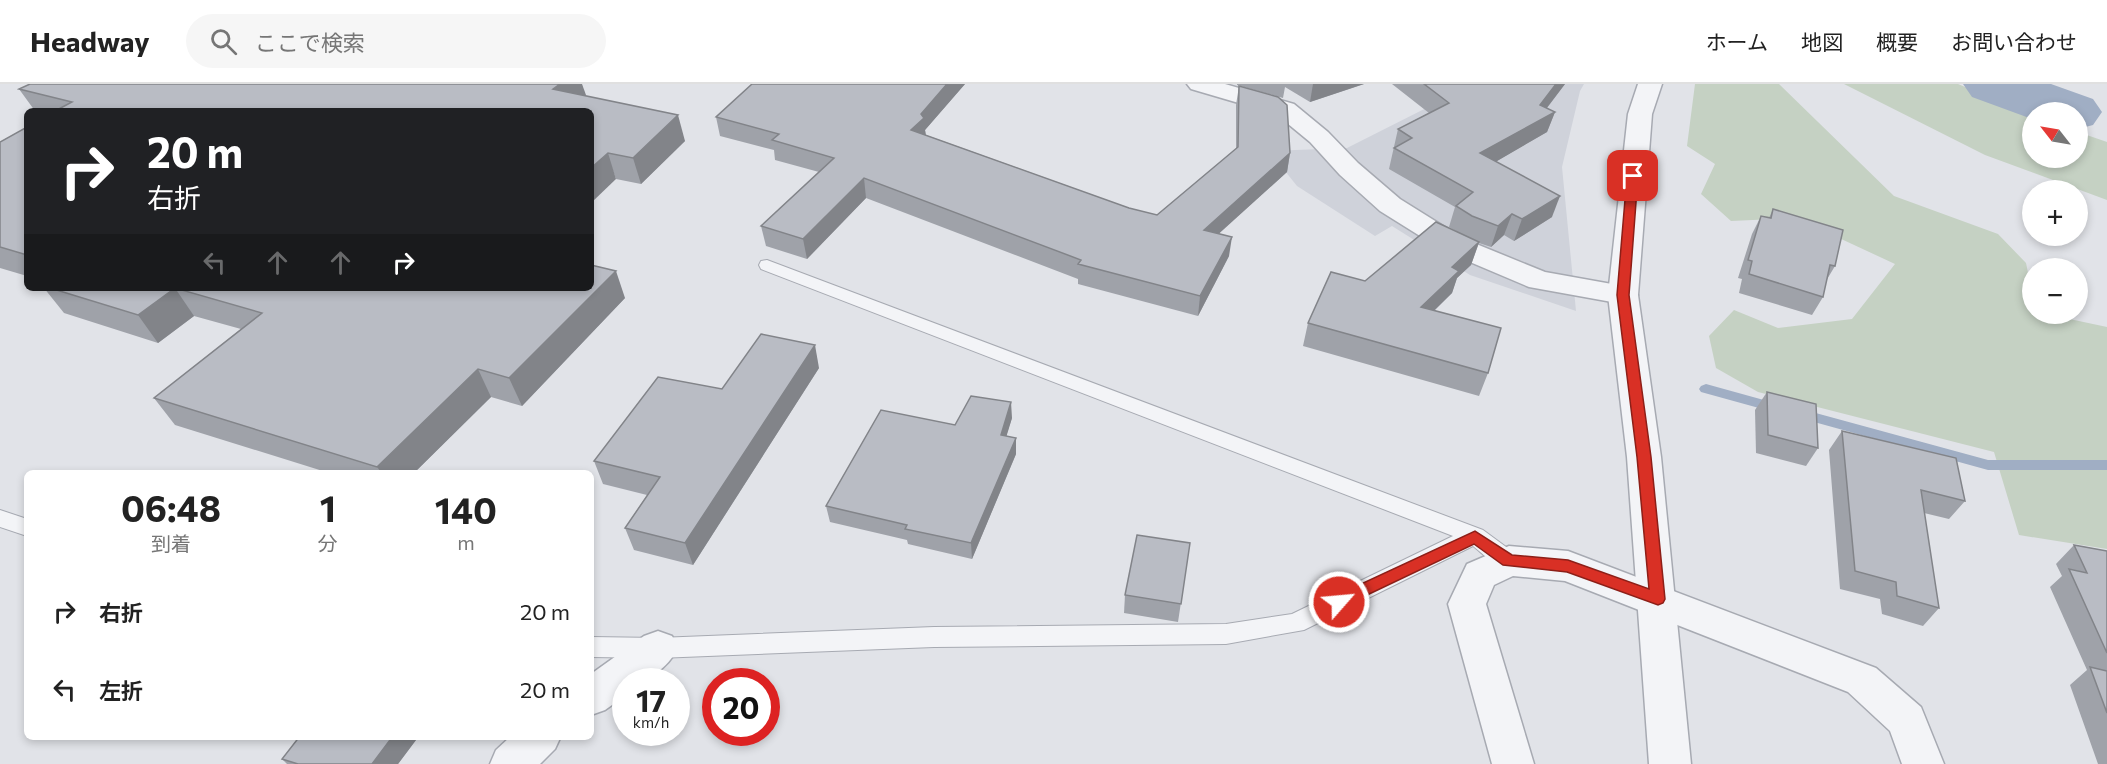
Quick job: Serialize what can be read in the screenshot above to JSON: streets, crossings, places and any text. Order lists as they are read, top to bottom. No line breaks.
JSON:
{"north":"top left","page":{"header":"Headway","search":"ここで検索","nav":["ホーム","地図","概要","お問い合わせ"],"map_buttons":["+","−"],"turn":["20 m","右折"],"eta":["06:48","到着","1","分","140","m"],"list":[{"name":"右折","value":"20 m"},{"name":"左折","value":"20 m"}],"speed":"17 km/h","limit":"20"}}
